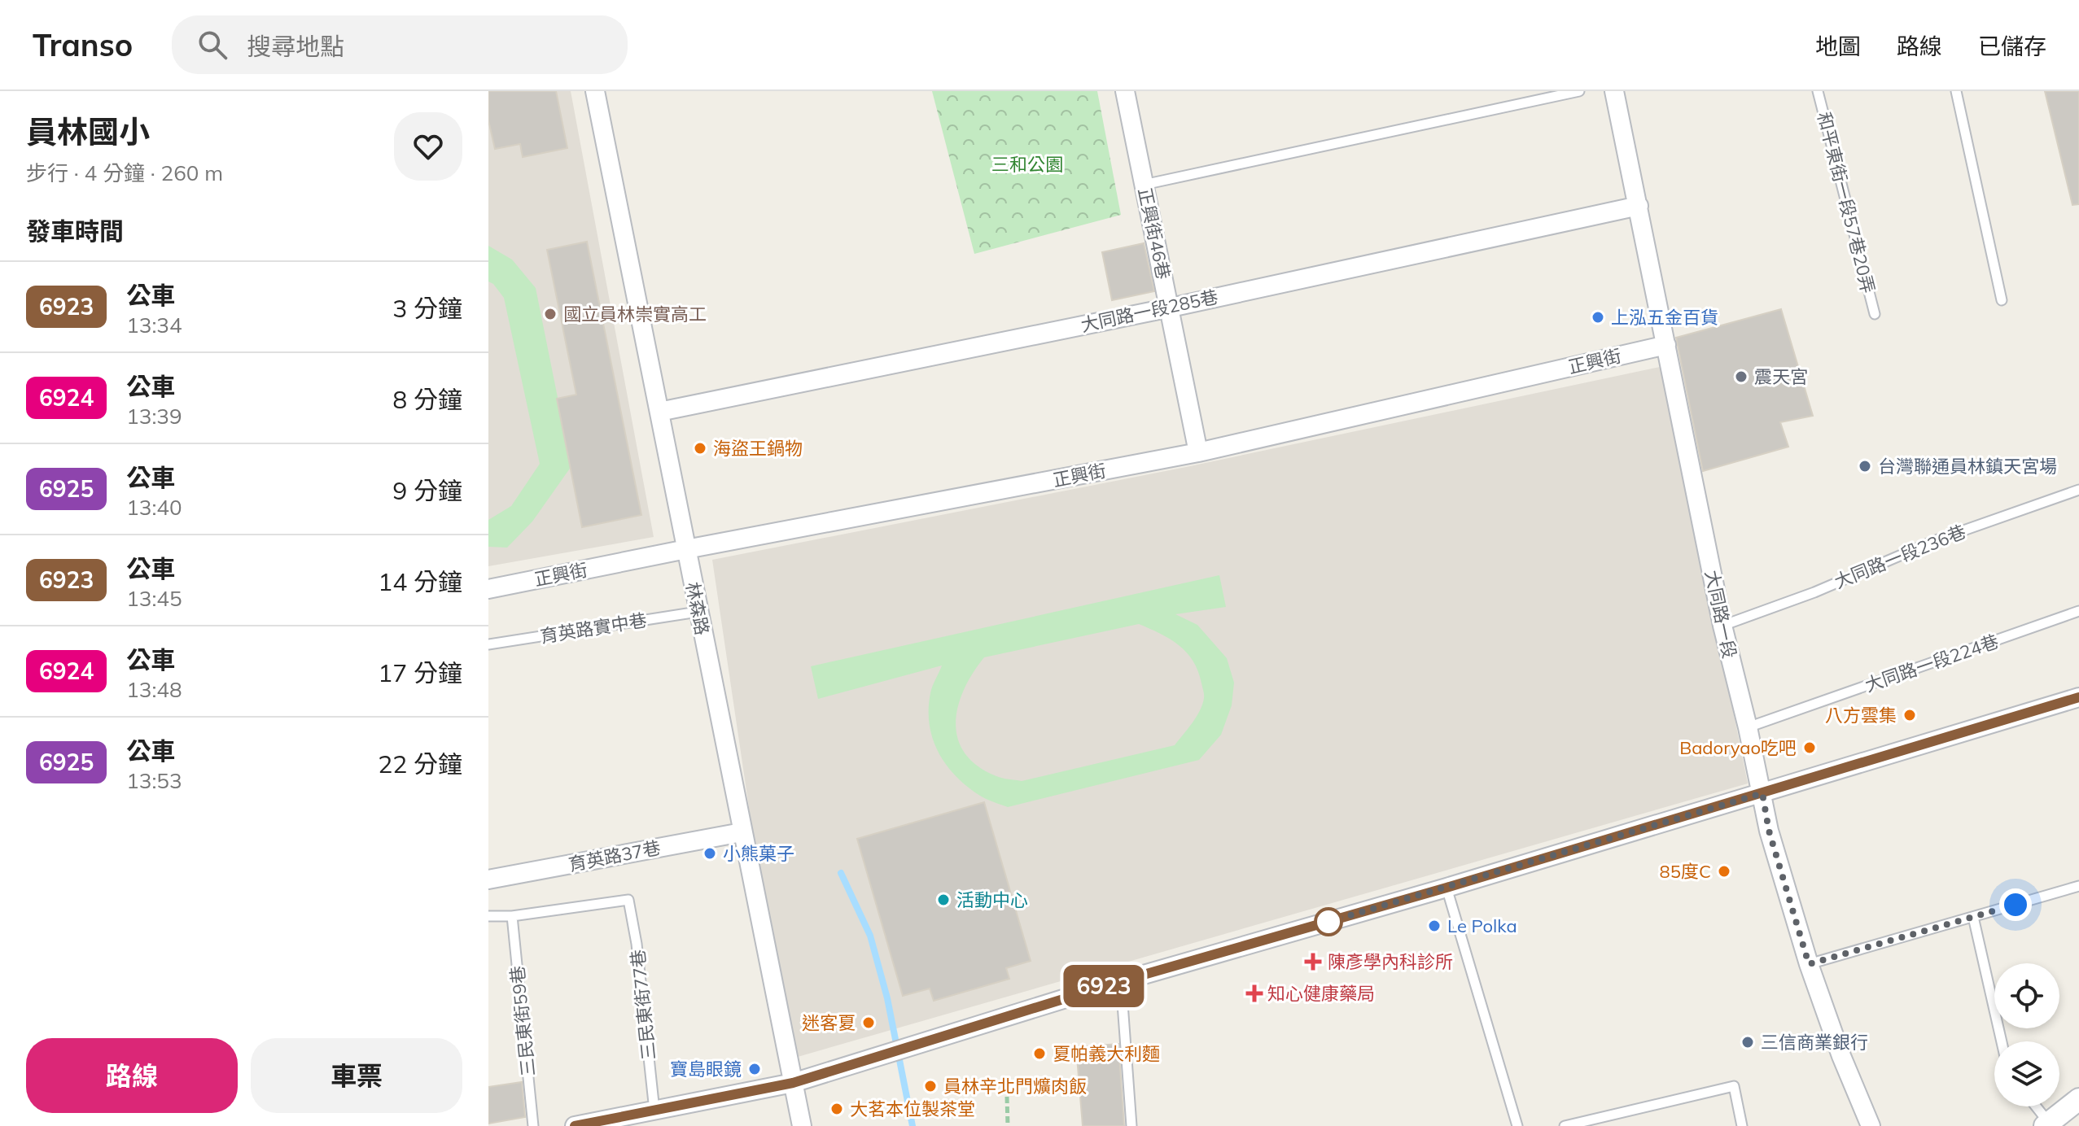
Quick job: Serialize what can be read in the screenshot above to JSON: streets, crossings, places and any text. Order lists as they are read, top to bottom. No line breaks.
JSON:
{"streets":{"street":["正興街46巷","大同路一段285巷","正興街","林森路","大同路一段","育英路37巷"],"lane":["和平東街一段57巷20弄","大同路一段236巷","育英路實中巷","大同路一段224巷","三民東街77巷","三民東街59巷"]},"crossings":[["正興街46巷","大同路一段285巷"],["正興街46巷","正興街"],["大同路一段285巷","林森路"],["大同路一段285巷","大同路一段"],["正興街","林森路"],["正興街","大同路一段"],["大同路一段236巷","大同路一段"],["林森路","育英路實中巷"],["林森路","育英路37巷"],["大同路一段","大同路一段224巷"],["三民東街77巷","三民東街59巷"]],"parks":["三和公園"],"places":{"other":["國立員林崇實高工","上泓五金百貨","震天宮","海盜王鍋物","台灣聯通員林鎮天宮場","八方雲集","Badoryao吃吧","小熊菓子","85度C","活動中心","Le Polka","迷客夏","三信商業銀行","夏帕義大利麵","寶島眼鏡","員林辛北門爌肉飯","大茗本位製茶堂"],"health":["陳彥學內科診所","知心健康藥局"]},"lines":["bus line 6923"],"page":{"header":"Transo","search":"搜尋地點","nav":["地圖","路線","已儲存"],"heading":[["員林國小","步行 · 4 分鐘 · 260 m"],"發車時間"],"on_map":"6923","list":[{"mark":"6923","name":"公車","note":"13:34","value":"3 分鐘"},{"mark":"6924","name":"公車","note":"13:39","value":"8 分鐘"},{"mark":"6925","name":"公車","note":"13:40","value":"9 分鐘"},{"mark":"6923","name":"公車","note":"13:45","value":"14 分鐘"},{"mark":"6924","name":"公車","note":"13:48","value":"17 分鐘"},{"mark":"6925","name":"公車","note":"13:53","value":"22 分鐘"}],"buttons":["路線","車票"]}}
